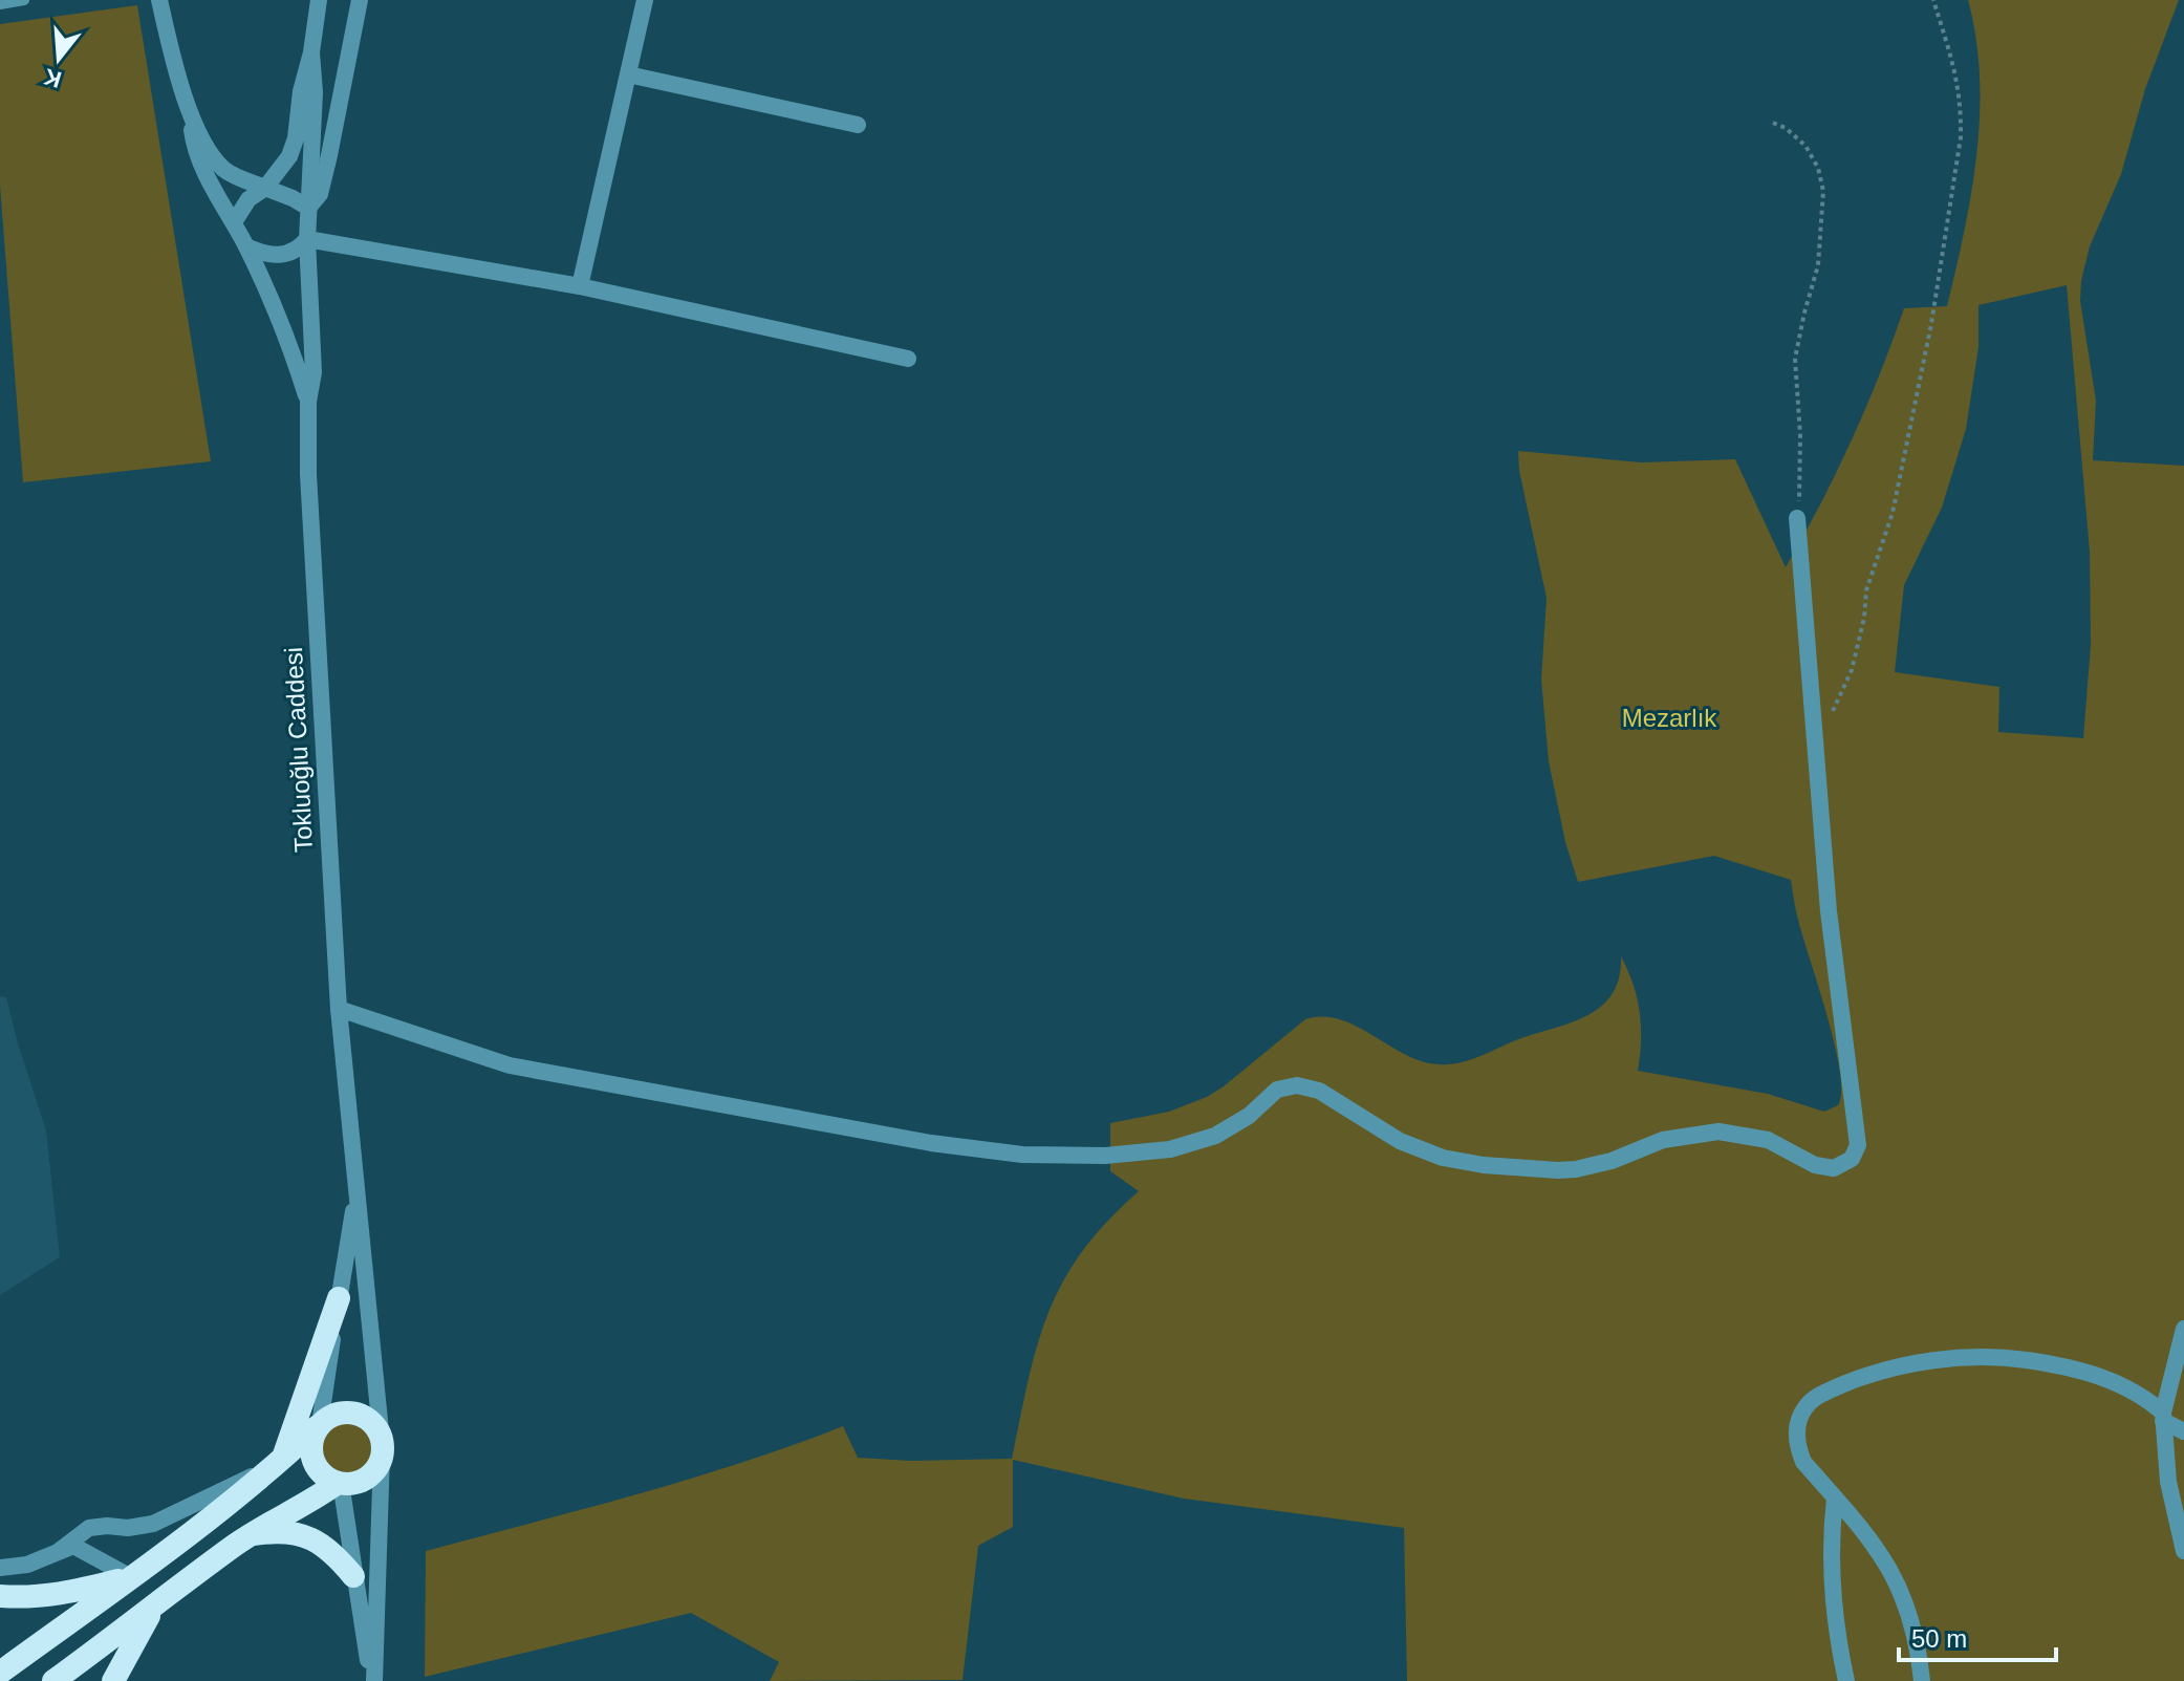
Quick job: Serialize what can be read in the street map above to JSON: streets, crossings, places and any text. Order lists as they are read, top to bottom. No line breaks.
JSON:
{"streets":{"street":["Tokluoğlu Caddesi"]},"parks":["Mezarlık"],"scale_bar":"50 m","north":"bottom"}
